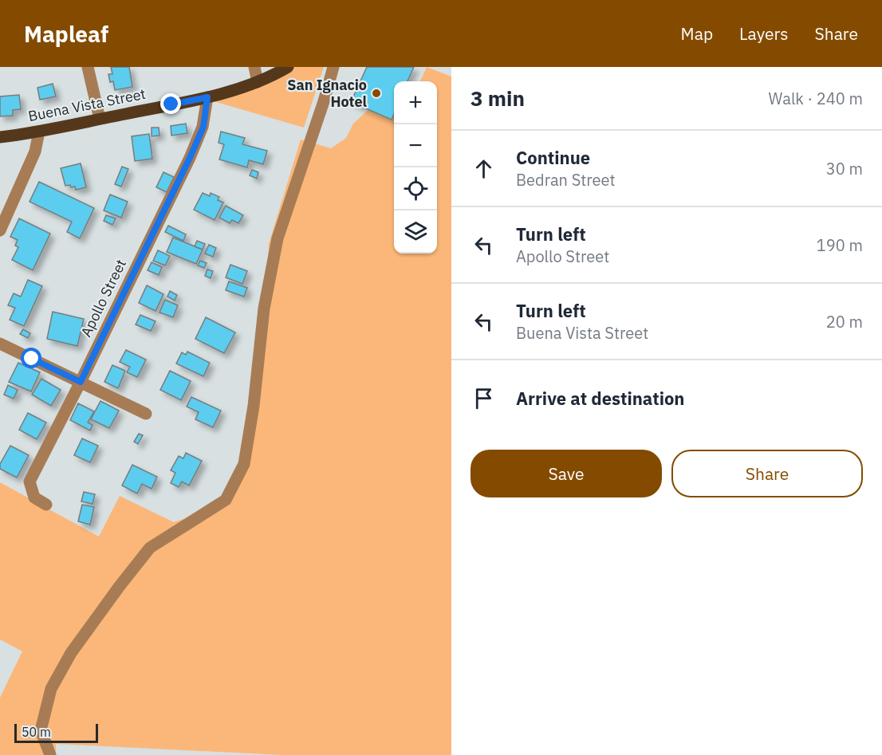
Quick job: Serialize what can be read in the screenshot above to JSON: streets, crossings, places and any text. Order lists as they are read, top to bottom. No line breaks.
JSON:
{"streets":{"main road":["Buena Vista Street"],"street":["Apollo Street"]},"crossings":[["Buena Vista Street","Apollo Street"]],"places":["San Ignacio Hotel"],"scale_bar":"50 m","page":{"header":"Mapleaf","nav":["Map","Layers","Share"],"heading":["3 min","Walk · 240 m"],"map_buttons":["+","−"],"list":[["Continue","Bedran Street","30 m"],["Turn left","Apollo Street","190 m"],["Turn left","Buena Vista Street","20 m"],"Arrive at destination"],"buttons":["Save","Share"],"scale":"50 m"}}
